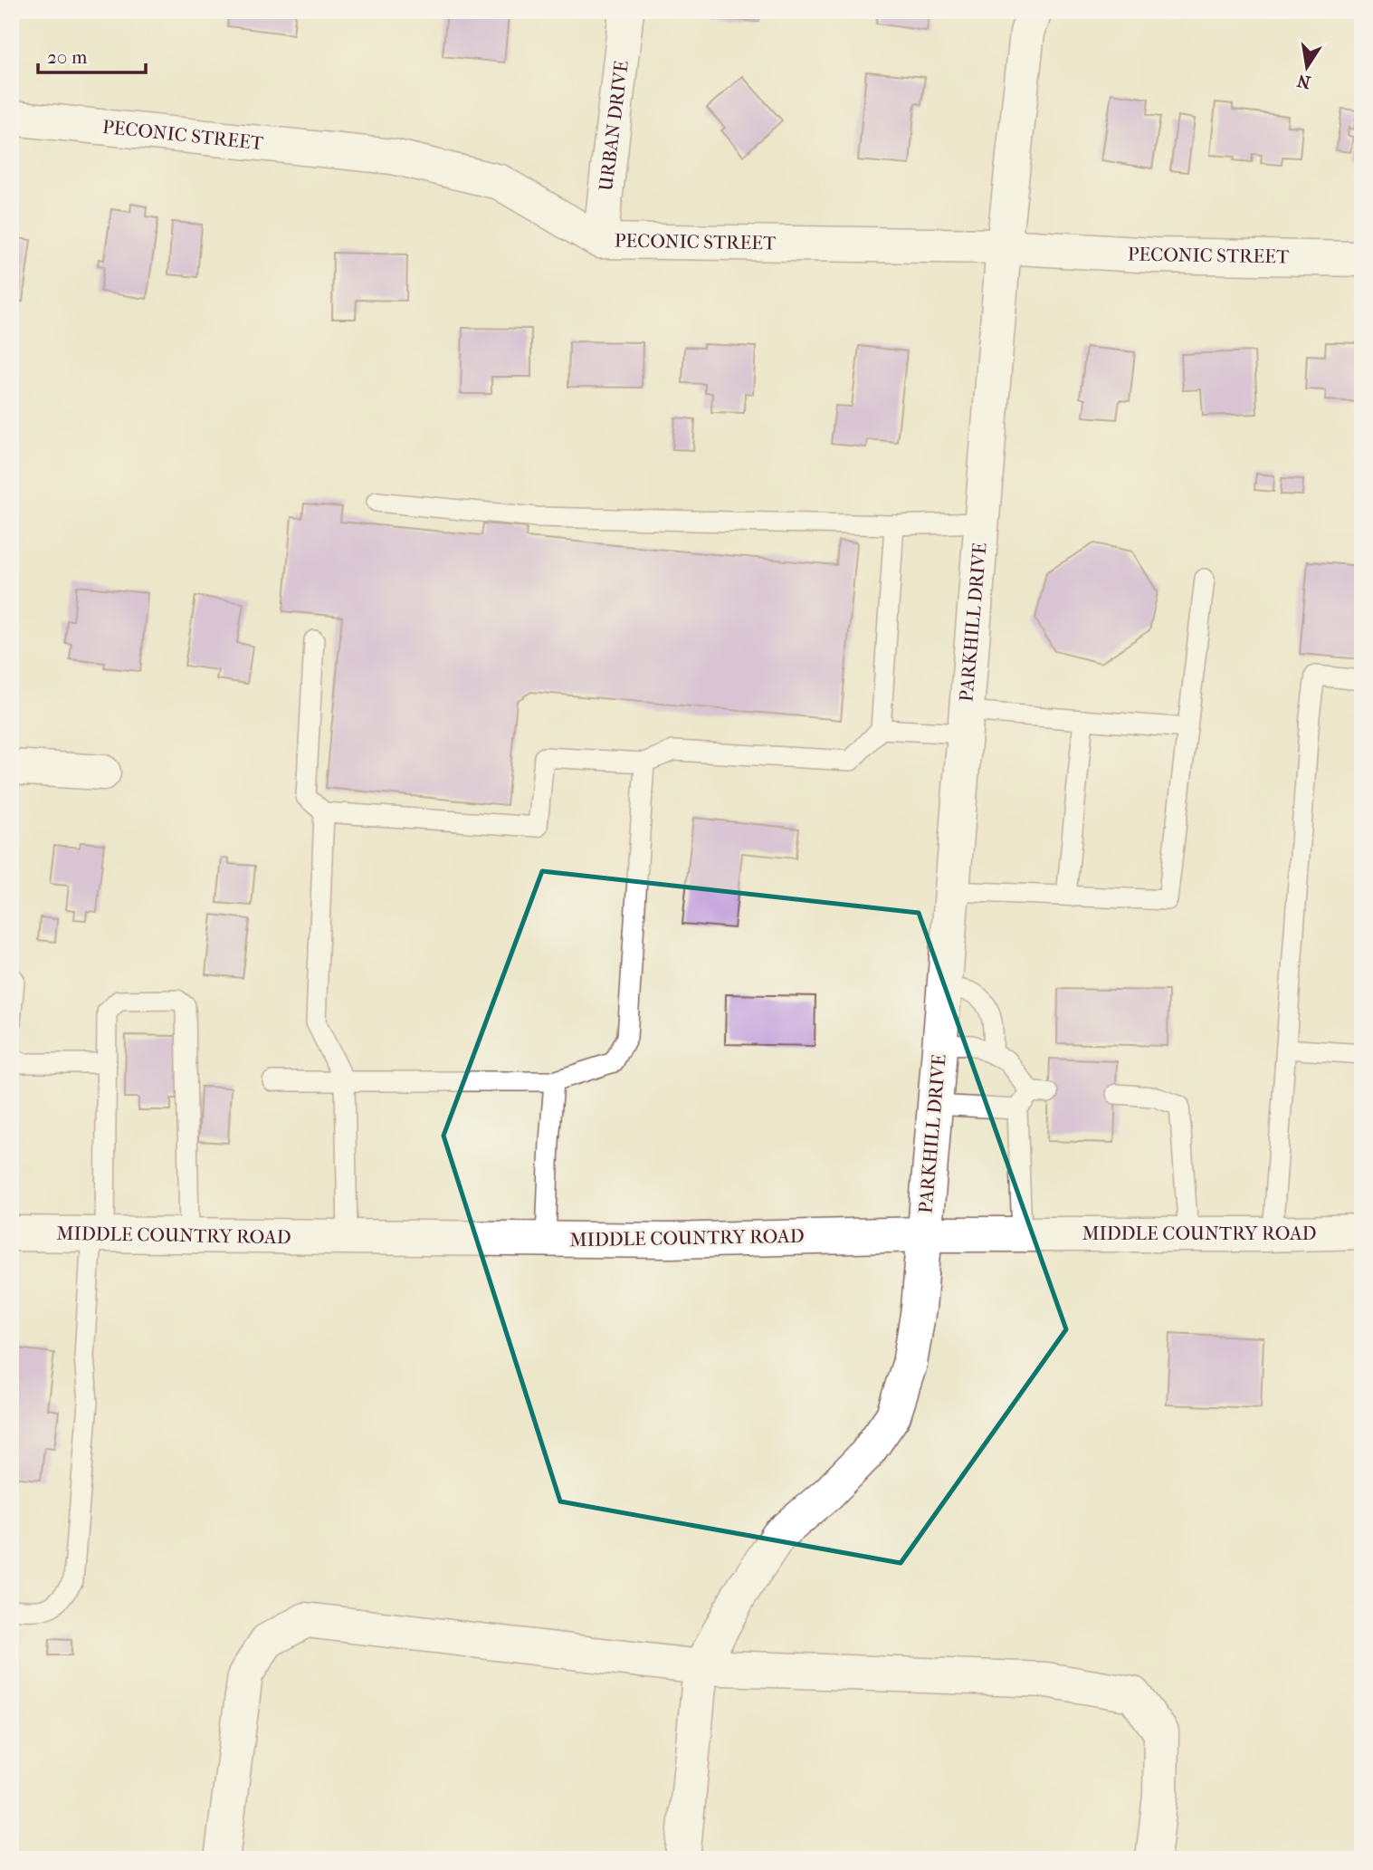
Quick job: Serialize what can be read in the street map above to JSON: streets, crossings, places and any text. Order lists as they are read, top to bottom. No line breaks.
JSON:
{"streets":{"street":["URBAN DRIVE","PECONIC STREET","PARKHILL DRIVE","MIDDLE COUNTRY ROAD"]},"crossings":[["URBAN DRIVE","PECONIC STREET"],["PECONIC STREET","PARKHILL DRIVE"],["PARKHILL DRIVE","MIDDLE COUNTRY ROAD"]],"scale_bar":"20 m","north":"bottom"}
